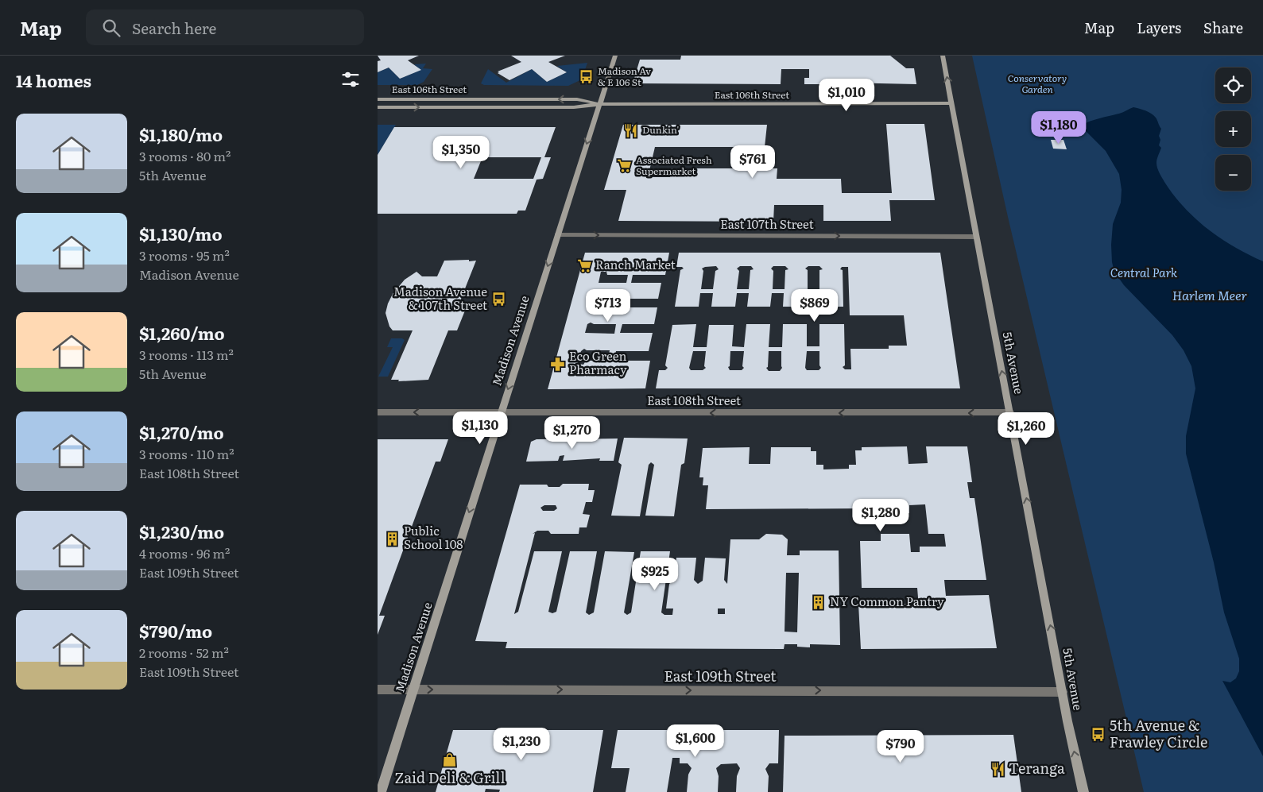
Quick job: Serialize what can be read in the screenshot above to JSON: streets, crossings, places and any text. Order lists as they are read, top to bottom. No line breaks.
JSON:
{"streets":{"main road":["East 106th Street","Madison Avenue","5th Avenue"],"street":["East 107th Street","East 108th Street","East 109th Street"]},"crossings":[["East 106th Street","Madison Avenue"],["East 106th Street","5th Avenue"],["East 107th Street","Madison Avenue"],["East 107th Street","5th Avenue"],["Madison Avenue","East 108th Street"],["Madison Avenue","East 109th Street"],["5th Avenue","East 108th Street"],["5th Avenue","East 109th Street"]],"one_way":["East 107th Street","Madison Avenue","5th Avenue","East 108th Street","East 109th Street"],"water":["Harlem Meer"],"parks":["Conservatory Garden","Central Park"],"places":{"bus stop":["Madison Av & E 106 St","Madison Avenue & 107th Street","5th Avenue & Frawley Circle"],"restaurant":["Dunkin'","Teranga"],"supermarket":["Associated Fresh Supermarket","Ranch Market"],"pharmacy":["Eco Green Pharmacy"],"building":["Public School 108","NY Common Pantry"],"shop":["Zaid Deli & Grill"]},"page":{"header":"Map","search":"Search here","nav":["Map","Layers","Share"],"heading":"14 homes","map_buttons":["+","−"],"price":["$1,010","$1,180","$1,350","$761","$713","$869","$1,130","$1,260","$1,270","$1,280","$925","$1,600","$1,230","$790"],"list":[{"name":"$1,180/mo","note":"3 rooms · 80 m² · 5th Avenue"},{"name":"$1,130/mo","note":"3 rooms · 95 m² · Madison Avenue"},{"name":"$1,260/mo","note":"3 rooms · 113 m² · 5th Avenue"},{"name":"$1,270/mo","note":"3 rooms · 110 m² · East 108th Street"},{"name":"$1,230/mo","note":"4 rooms · 96 m² · East 109th Street"},{"name":"$790/mo","note":"2 rooms · 52 m² · East 109th Street"}]}}
